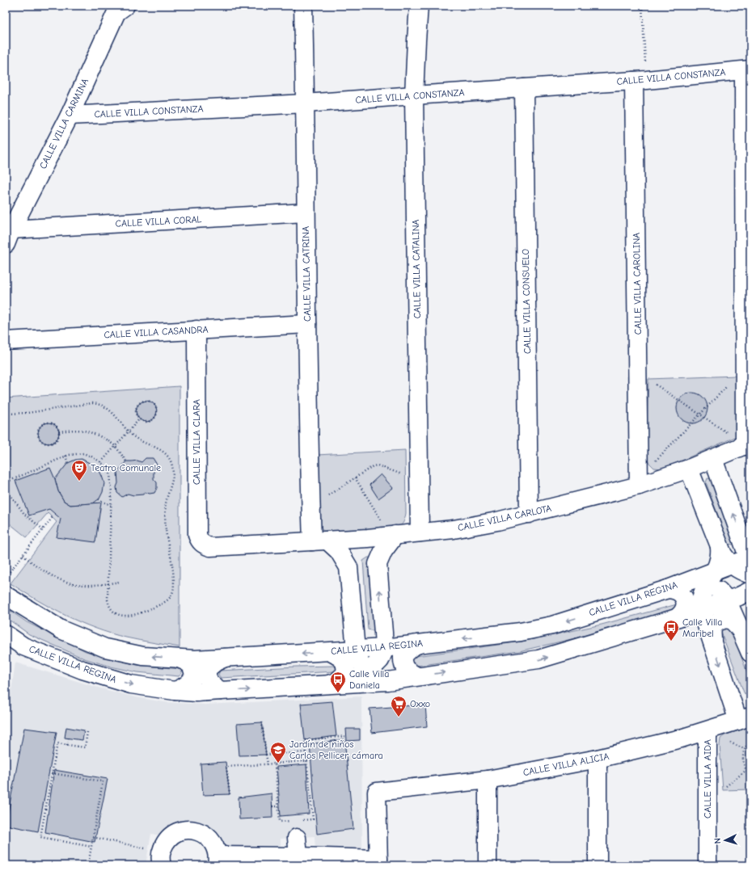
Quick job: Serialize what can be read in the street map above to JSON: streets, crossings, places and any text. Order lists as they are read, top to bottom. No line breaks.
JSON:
{"streets":{"street":["CALLE VILLA CONSTANZA","CALLE VILLA CARMINA","CALLE VILLA CORAL","CALLE VILLA CATALINA","CALLE VILLA CATRINA","CALLE VILLA CAROLINA","CALLE VILLA CONSUELO","CALLE VILLA CASANDRA","CALLE VILLA CLARA","CALLE VILLA CARLOTA","CALLE VILLA REGINA","CALLE VILLA ALICIA","CALLE VILLA AIDA"]},"crossings":[["CALLE VILLA CONSTANZA","CALLE VILLA CARMINA"],["CALLE VILLA CONSTANZA","CALLE VILLA CATALINA"],["CALLE VILLA CONSTANZA","CALLE VILLA CATRINA"],["CALLE VILLA CONSTANZA","CALLE VILLA CAROLINA"],["CALLE VILLA CONSTANZA","CALLE VILLA CONSUELO"],["CALLE VILLA CARMINA","CALLE VILLA CORAL"],["CALLE VILLA CORAL","CALLE VILLA CATRINA"],["CALLE VILLA CATALINA","CALLE VILLA CARLOTA"],["CALLE VILLA CATRINA","CALLE VILLA CASANDRA"],["CALLE VILLA CATRINA","CALLE VILLA CARLOTA"],["CALLE VILLA CAROLINA","CALLE VILLA CARLOTA"],["CALLE VILLA CONSUELO","CALLE VILLA CARLOTA"],["CALLE VILLA CASANDRA","CALLE VILLA CLARA"],["CALLE VILLA CLARA","CALLE VILLA CARLOTA"],["CALLE VILLA ALICIA","CALLE VILLA AIDA"]],"places":{"theatre":["Teatro Comunale"],"bus stop":["Calle Villa Maribel","Calle Villa Daniela"],"supermarket":["Oxxo"],"school or university":["Jardín de niños Carlos Pellicer cámara"]},"north":"left"}
